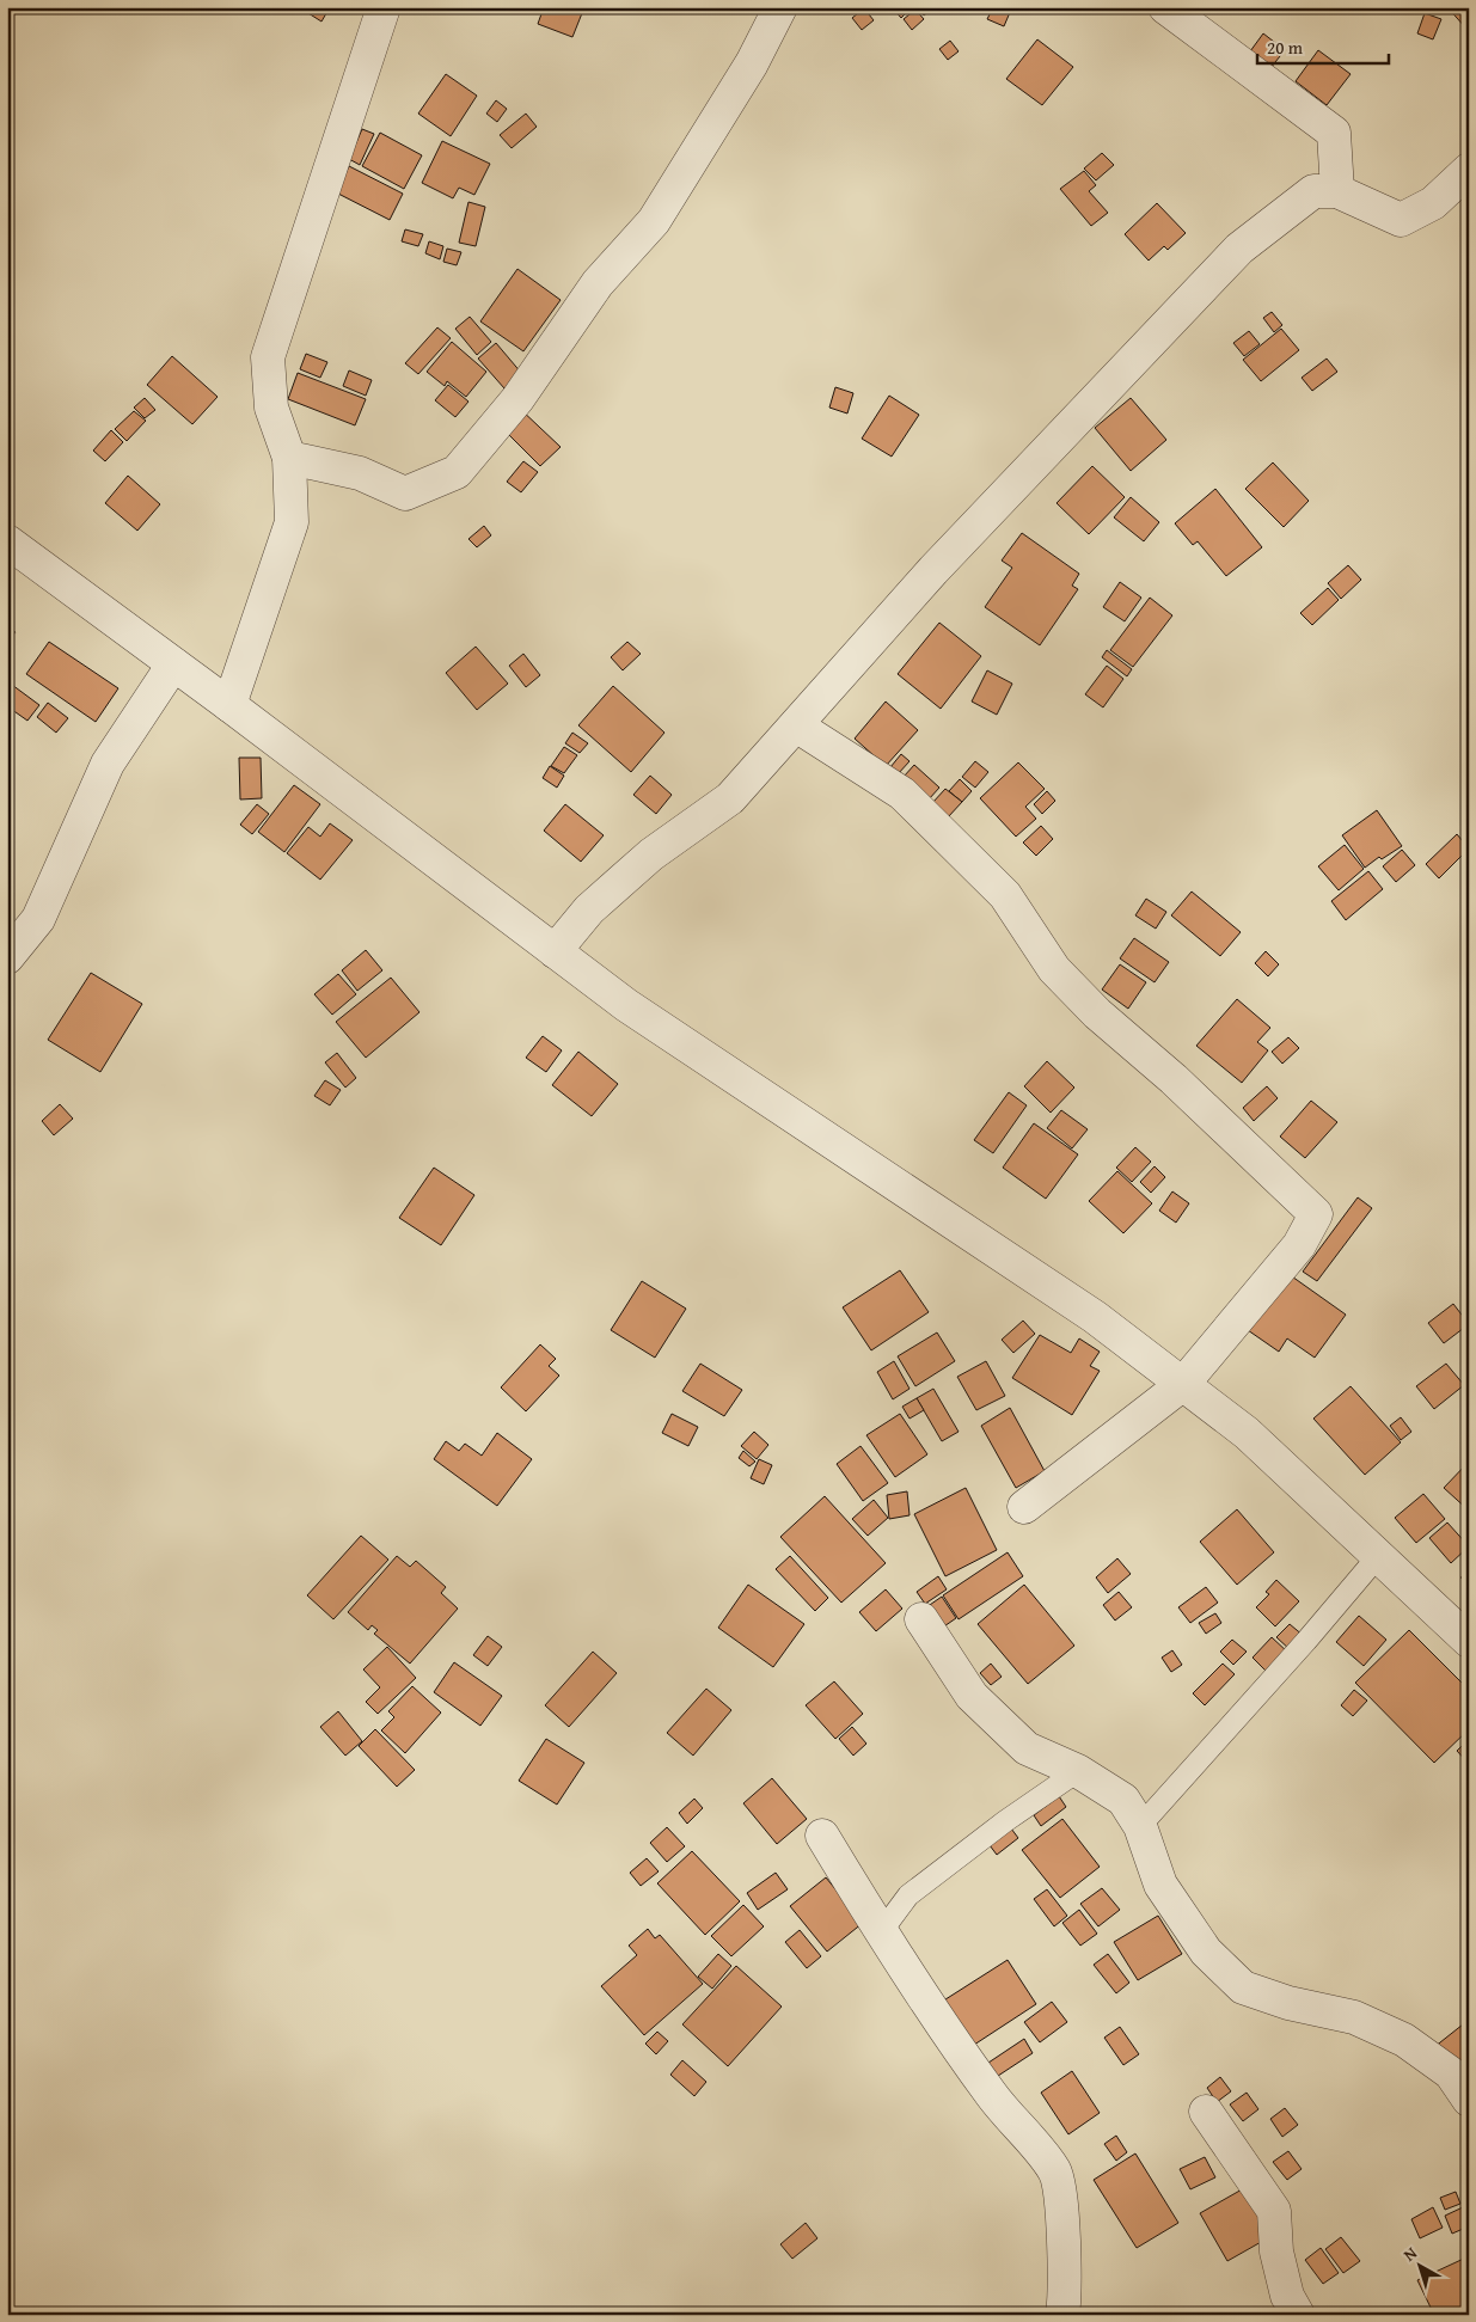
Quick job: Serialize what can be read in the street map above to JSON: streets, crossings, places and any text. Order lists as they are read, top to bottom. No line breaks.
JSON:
{"scale_bar":"20 m","north":"top left"}
